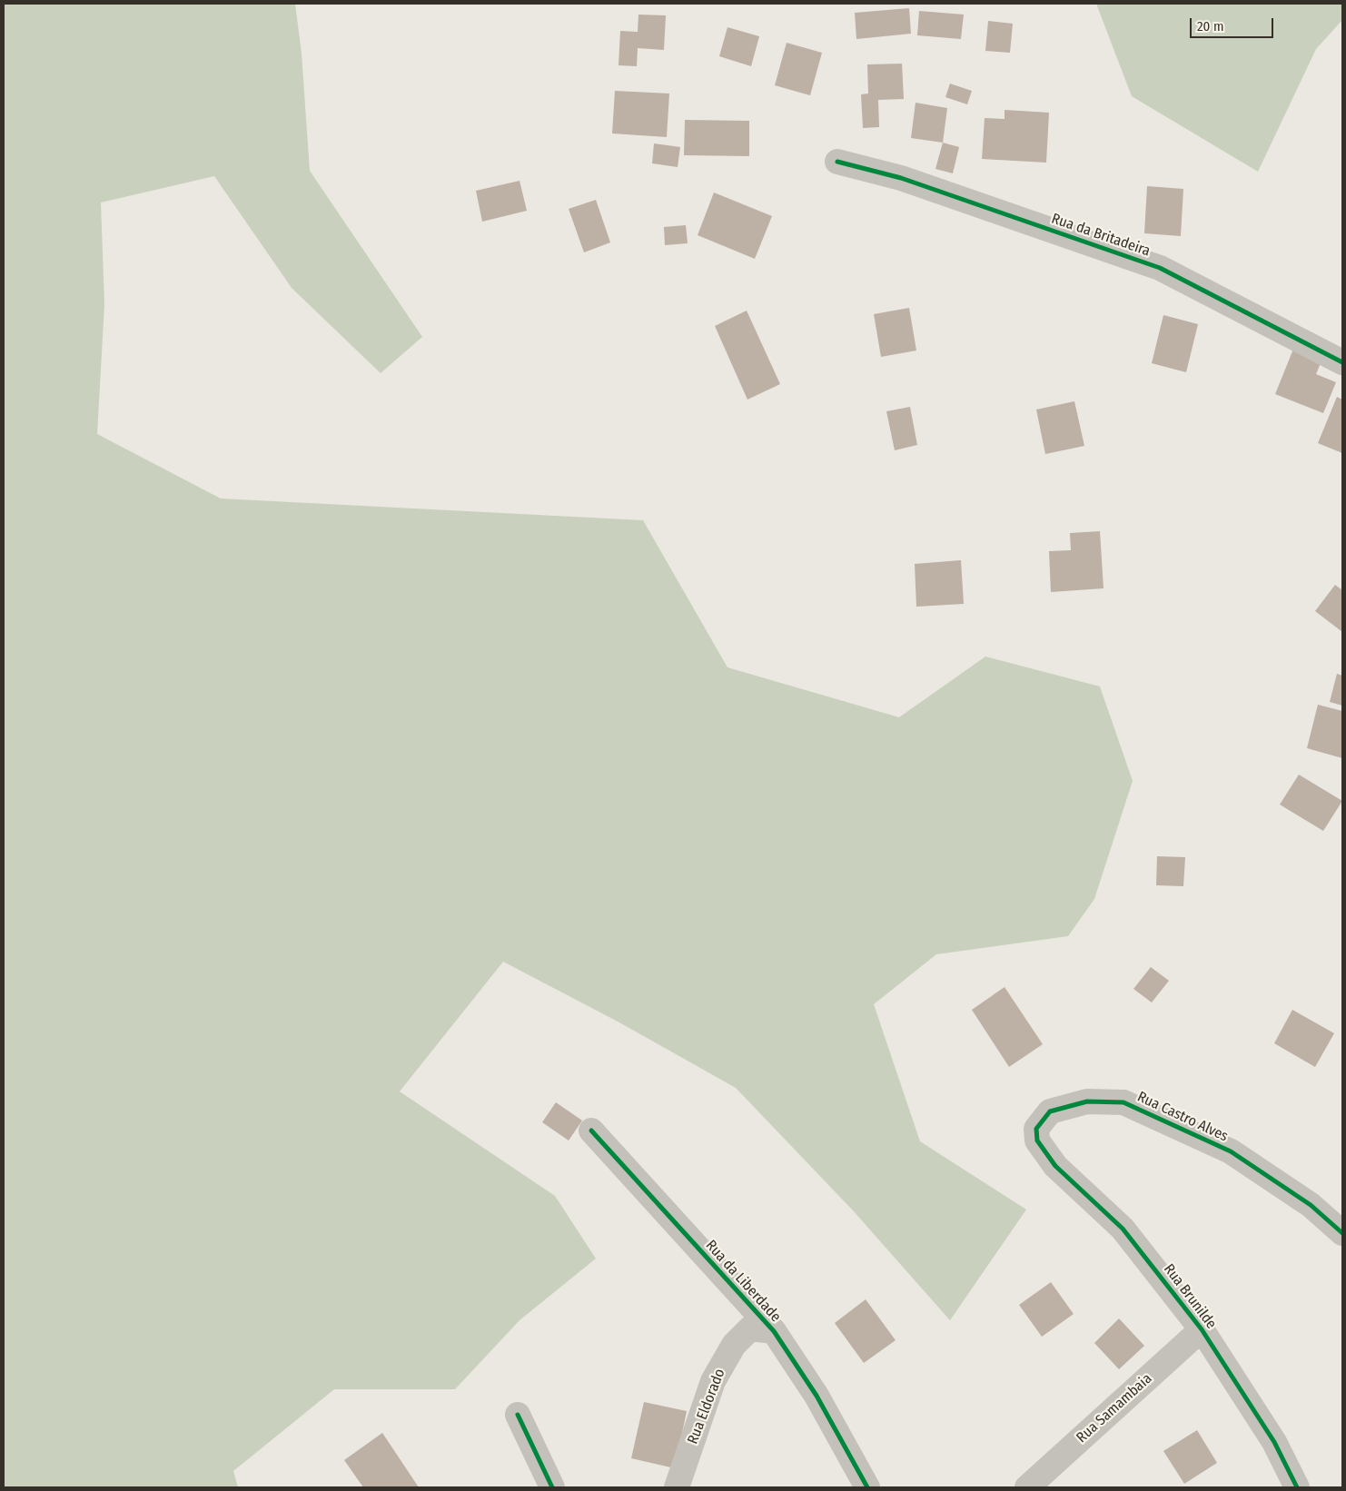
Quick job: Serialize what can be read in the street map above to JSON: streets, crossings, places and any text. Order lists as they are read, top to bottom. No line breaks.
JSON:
{"streets":{"street":["Rua da Britadeira","Rua Castro Alves","Rua da Liberdade","Rua Brunilde","Rua Eldorado","Rua Samambaia"]},"crossings":[["Rua Castro Alves","Rua Brunilde"],["Rua da Liberdade","Rua Eldorado"],["Rua Brunilde","Rua Samambaia"]],"scale_bar":"20 m"}
